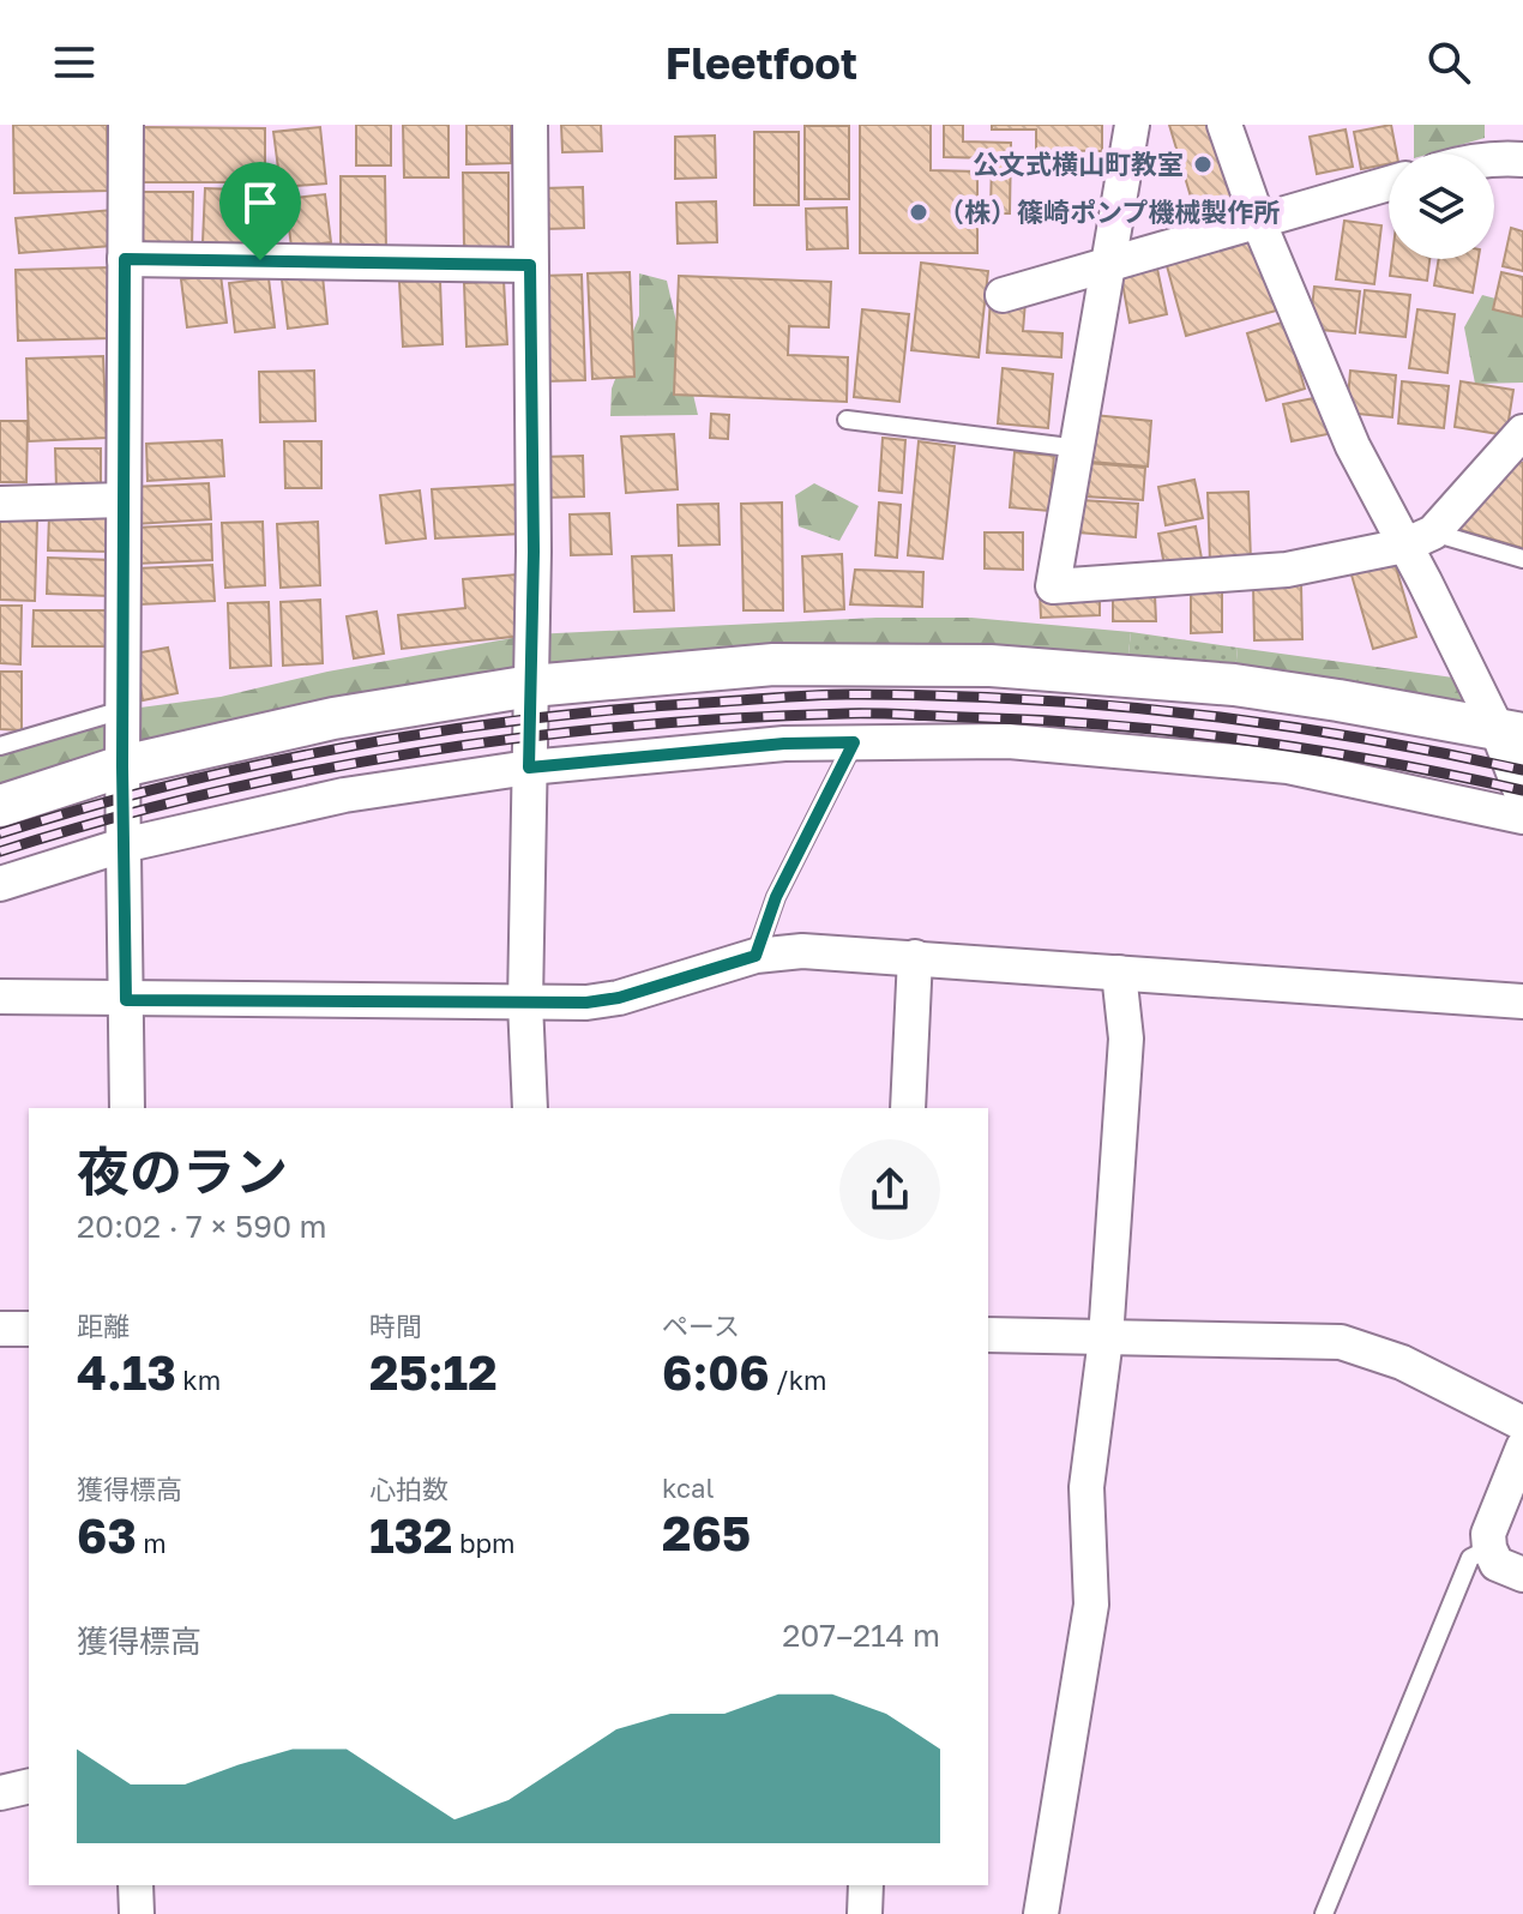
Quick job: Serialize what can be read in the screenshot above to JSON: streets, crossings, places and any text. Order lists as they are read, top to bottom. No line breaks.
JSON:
{"places":["公文式横山町教室","（株）篠崎ポンプ機械製作所"],"page":{"header":"Fleetfoot","heading":["夜のラン","20:02 · 7 × 590 m"],"stats":[["距離","4.13 km"],["時間","25:12"],["ペース","6:06 /km"],["獲得標高","63 m"],["心拍数","132 bpm"],["kcal","265"]],"chart":["獲得標高","207–214 m"]}}
